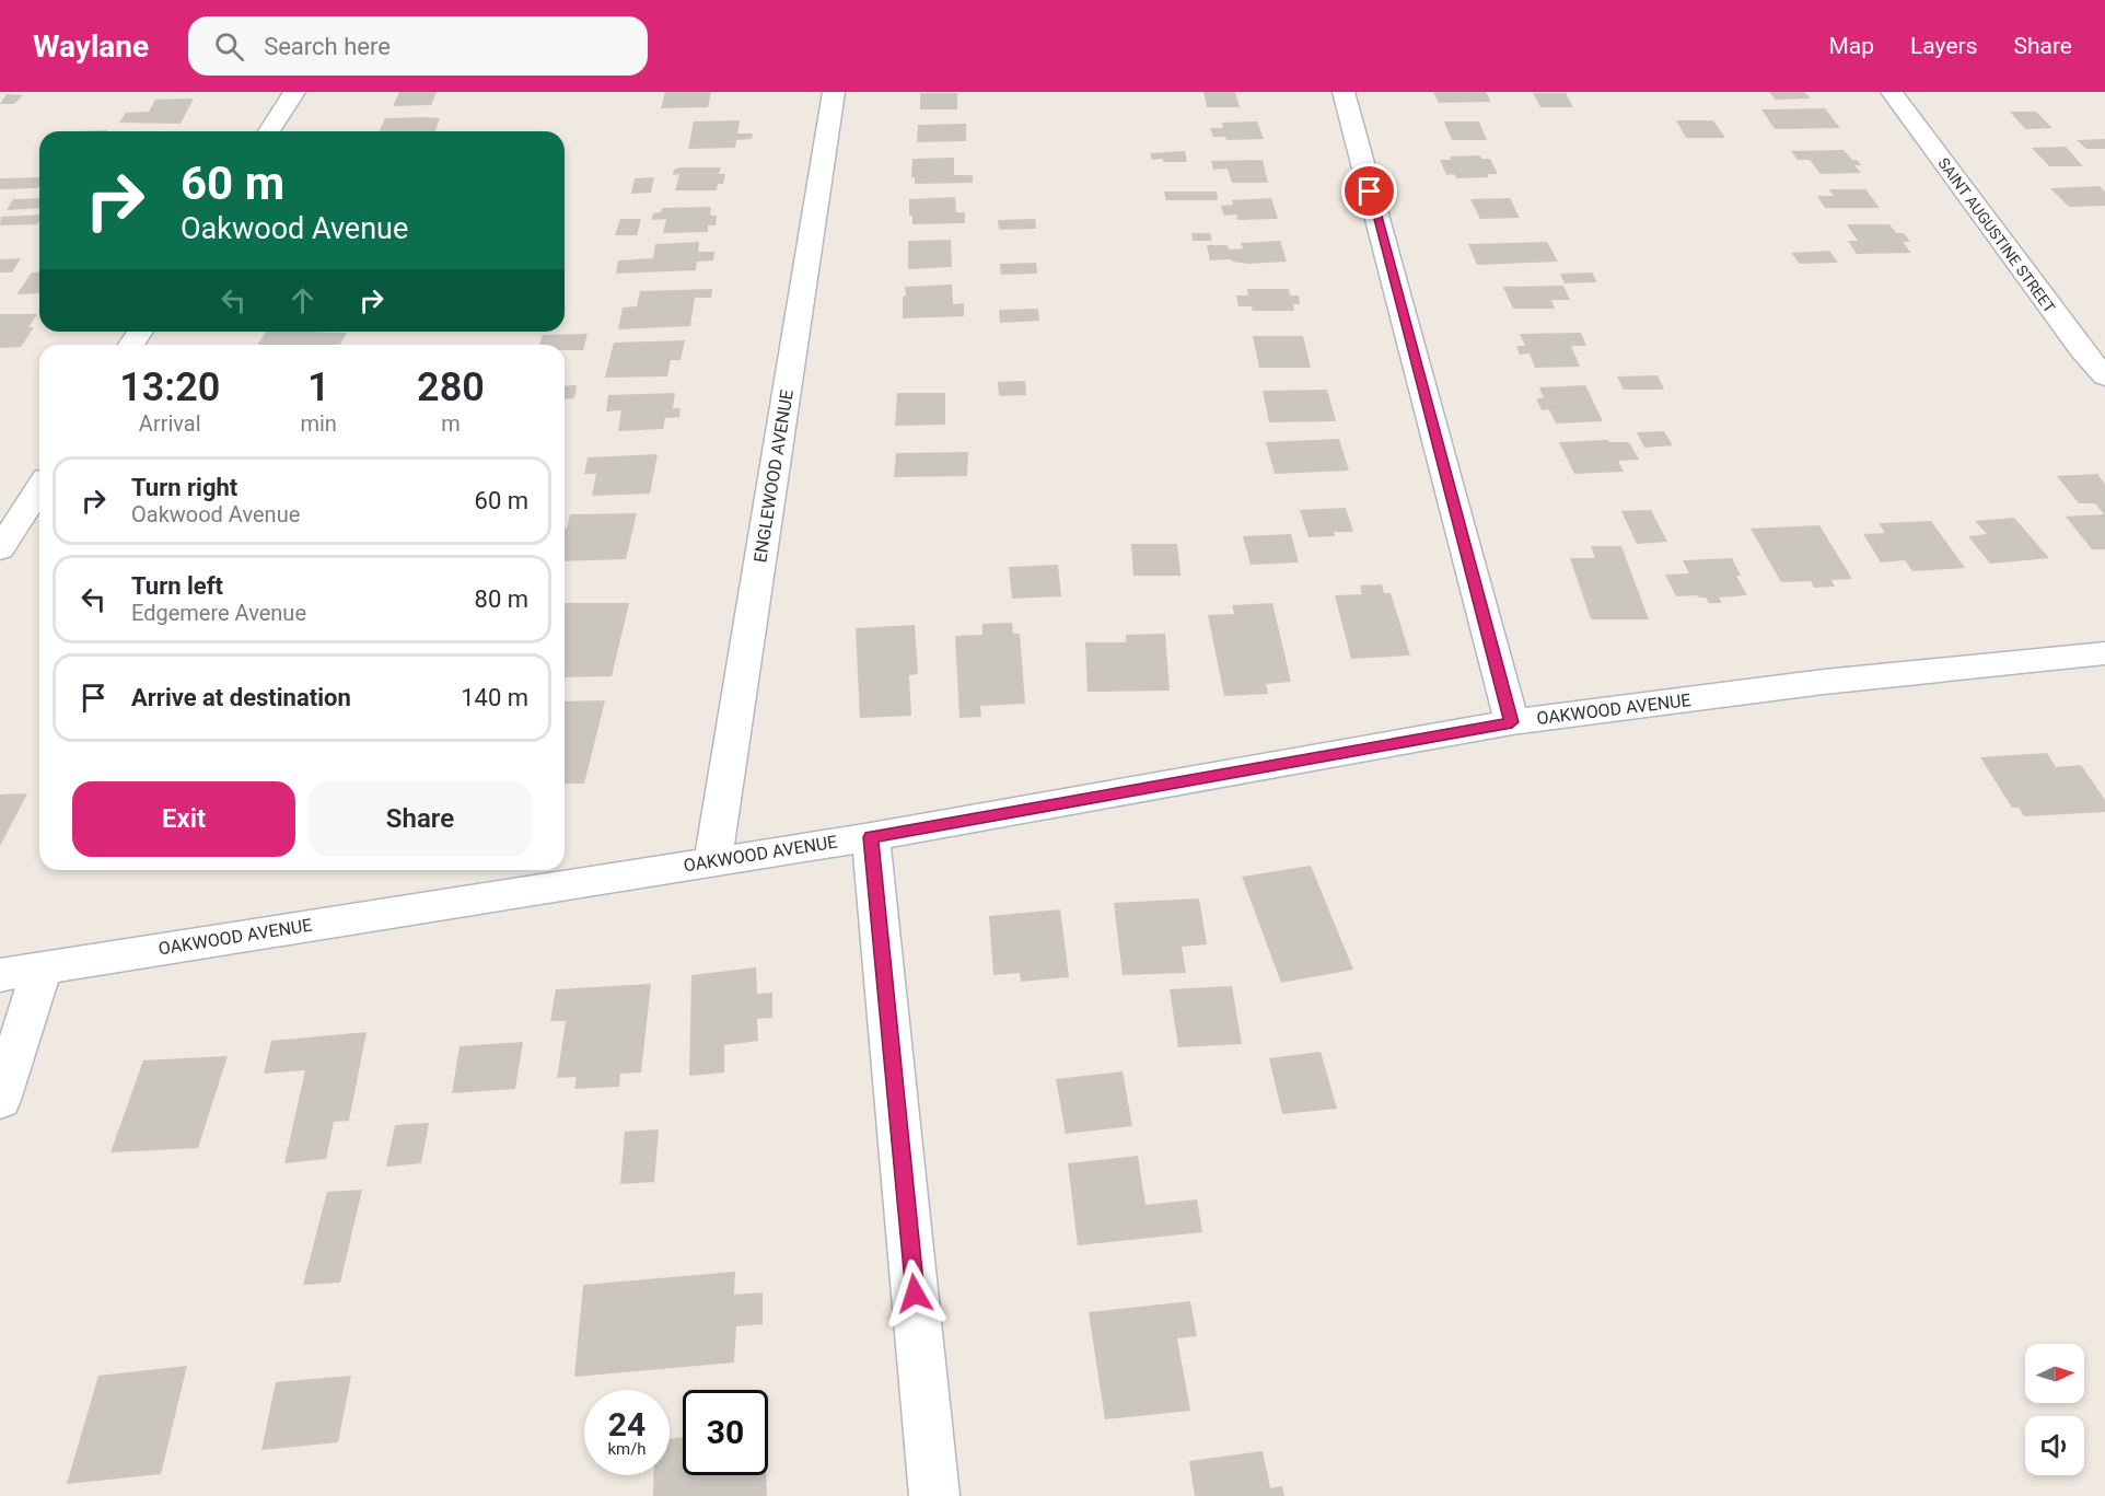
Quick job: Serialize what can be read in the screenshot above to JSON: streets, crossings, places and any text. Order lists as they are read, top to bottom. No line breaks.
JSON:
{"streets":{"street":["SAINT AUGUSTINE STREET","ENGLEWOOD AVENUE","OAKWOOD AVENUE"]},"crossings":[["ENGLEWOOD AVENUE","OAKWOOD AVENUE"]],"north":"right","page":{"header":"Waylane","search":"Search here","nav":["Map","Layers","Share"],"turn":["60 m","Oakwood Avenue"],"eta":["13:20","Arrival","1","min","280","m"],"list":[{"name":"Turn right","note":"Oakwood Avenue","value":"60 m"},{"name":"Turn left","note":"Edgemere Avenue","value":"80 m"},{"name":"Arrive at destination","value":"140 m"}],"buttons":["Exit","Share"],"speed":"24 km/h","limit":"30"}}
